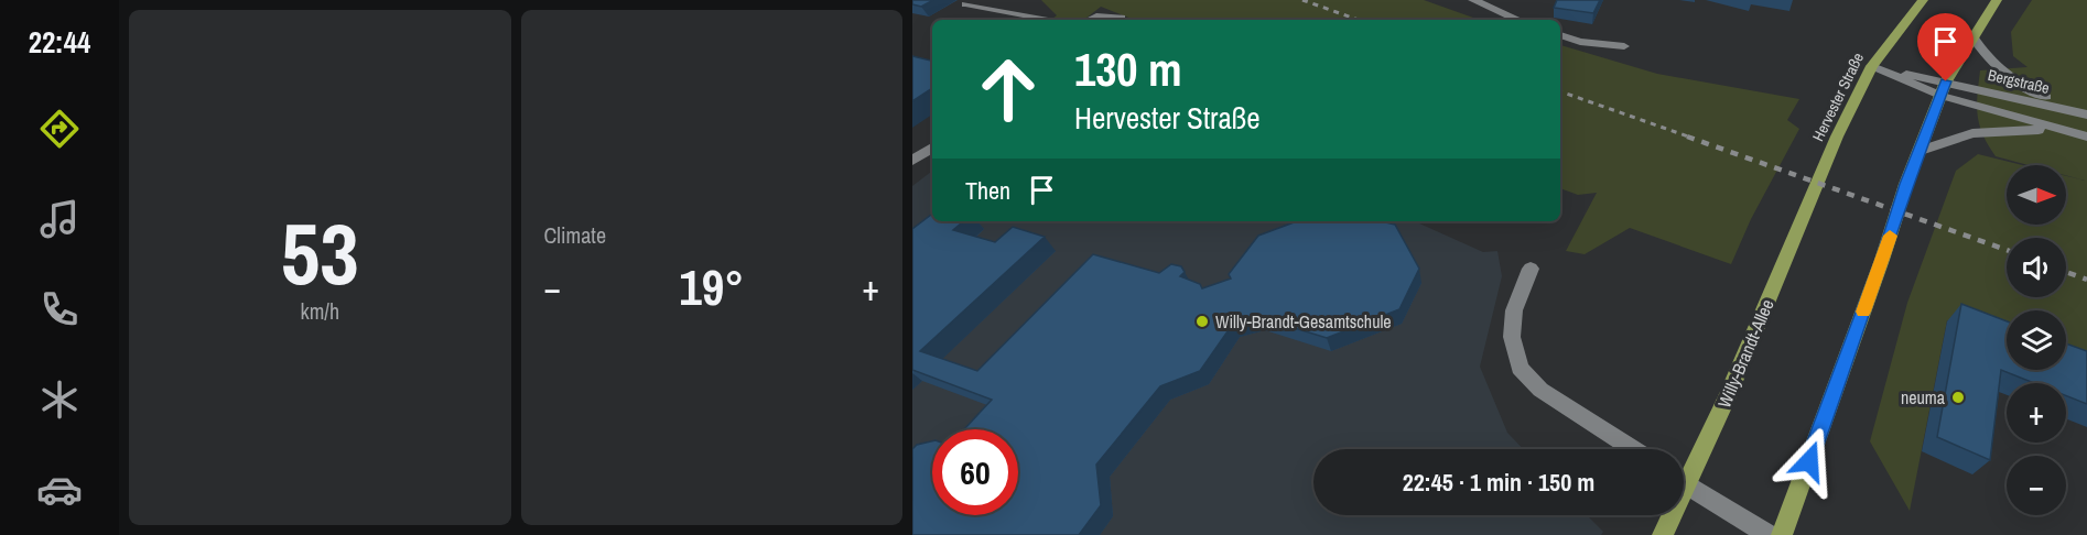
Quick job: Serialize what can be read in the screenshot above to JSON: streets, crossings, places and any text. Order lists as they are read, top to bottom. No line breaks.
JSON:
{"streets":{"main road":["Hervester Straße","Willy-Brandt-Allee"],"street":["Bergstraße"]},"crossings":[["Bergstraße","Hervester Straße"],["Hervester Straße","Willy-Brandt-Allee"]],"places":["Willy-Brandt-Gesamtschule","neuma"],"north":"right","page":{"tabs":"22:44","tile":[["53","km/h"],"Climate"],"turn":["130 m","Hervester Straße"],"then":"Then","map_buttons":["+","−"],"heat":["−","19°","+"],"limit":"60","trip":"22:45 · 1 min · 150 m"}}
